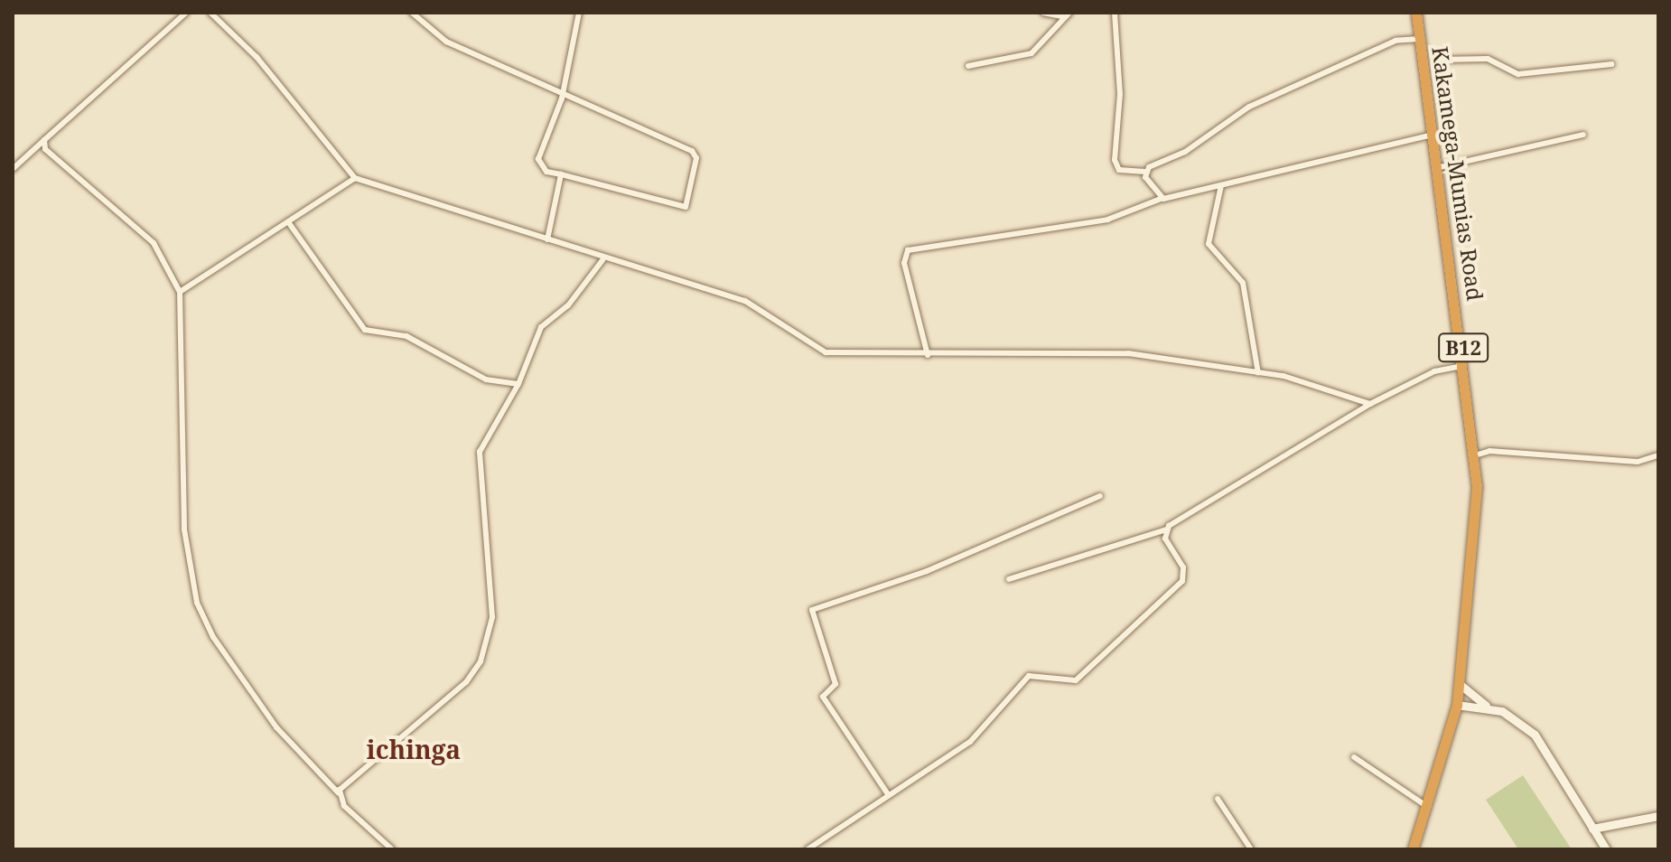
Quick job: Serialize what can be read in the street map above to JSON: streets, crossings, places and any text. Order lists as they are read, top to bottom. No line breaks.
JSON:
{"streets":{"highway":["Kakamega-Mumias Road","B12"]},"crossings":[["Kakamega-Mumias Road","B12"]],"districts":["ichinga"]}
